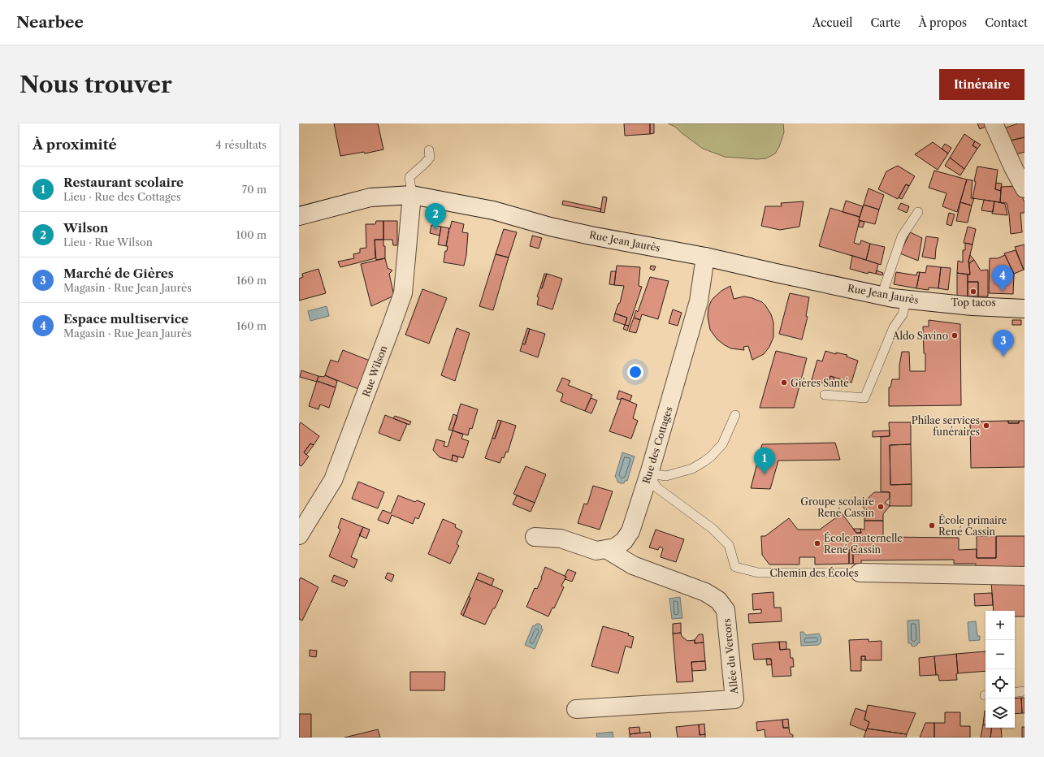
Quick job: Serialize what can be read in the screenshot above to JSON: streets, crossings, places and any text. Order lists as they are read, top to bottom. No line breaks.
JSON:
{"streets":{"street":["Rue Jean Jaurès","Rue Wilson","Rue des Cottages","Chemin des Écoles","Allée du Vercors"]},"crossings":[["Rue Jean Jaurès","Rue Wilson"],["Rue Jean Jaurès","Rue des Cottages"],["Rue des Cottages","Chemin des Écoles"],["Rue des Cottages","Allée du Vercors"]],"places":["Top tacos","Aldo Savino","Gières Santé","Philae services funéraires","Groupe scolaire René Cassin","École primaire René Cassin","École maternelle René Cassin"],"page":{"header":"Nearbee","nav":["Accueil","Carte","À propos","Contact"],"buttons":"Itinéraire","title":"Nous trouver","heading":["À proximité","4 résultats"],"list":[{"mark":"1","name":"Restaurant scolaire","note":"Lieu · Rue des Cottages","value":"70 m"},{"mark":"2","name":"Wilson","note":"Lieu · Rue Wilson","value":"100 m"},{"mark":"3","name":"Marché de Gières","note":"Magasin · Rue Jean Jaurès","value":"160 m"},{"mark":"4","name":"Espace multiservice","note":"Magasin · Rue Jean Jaurès","value":"160 m"}],"pins":["2","4","3","1"],"map_buttons":["+","−"]}}
